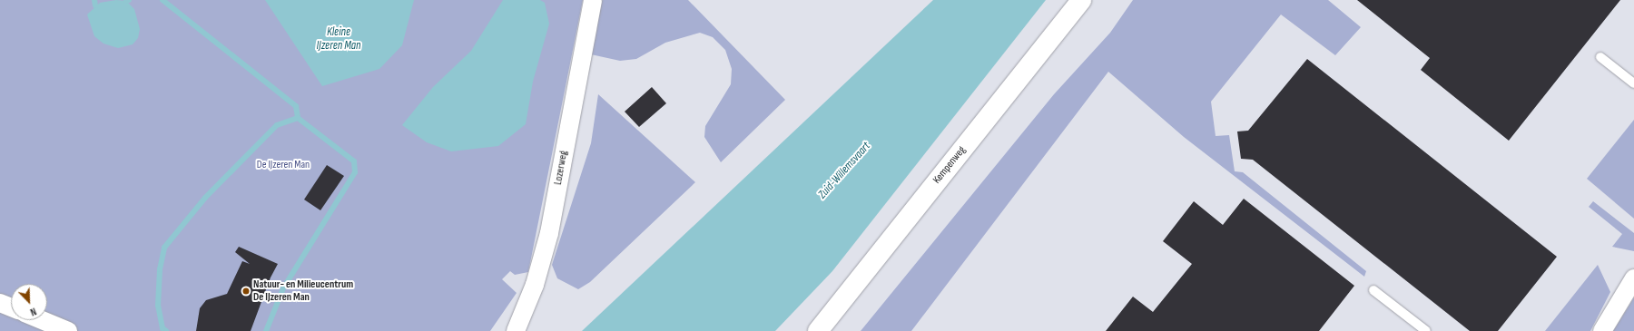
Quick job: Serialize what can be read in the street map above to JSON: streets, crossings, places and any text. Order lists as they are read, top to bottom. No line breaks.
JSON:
{"streets":{"main road":["Kempenweg"],"street":["Lozerweg"]},"water":["Kleine IJzeren Man","Zuid-Willemsvaart"],"parks":["De IJzeren Man"],"places":["Natuur- en Milieucentrum De IJzeren Man"],"north":"bottom right"}
